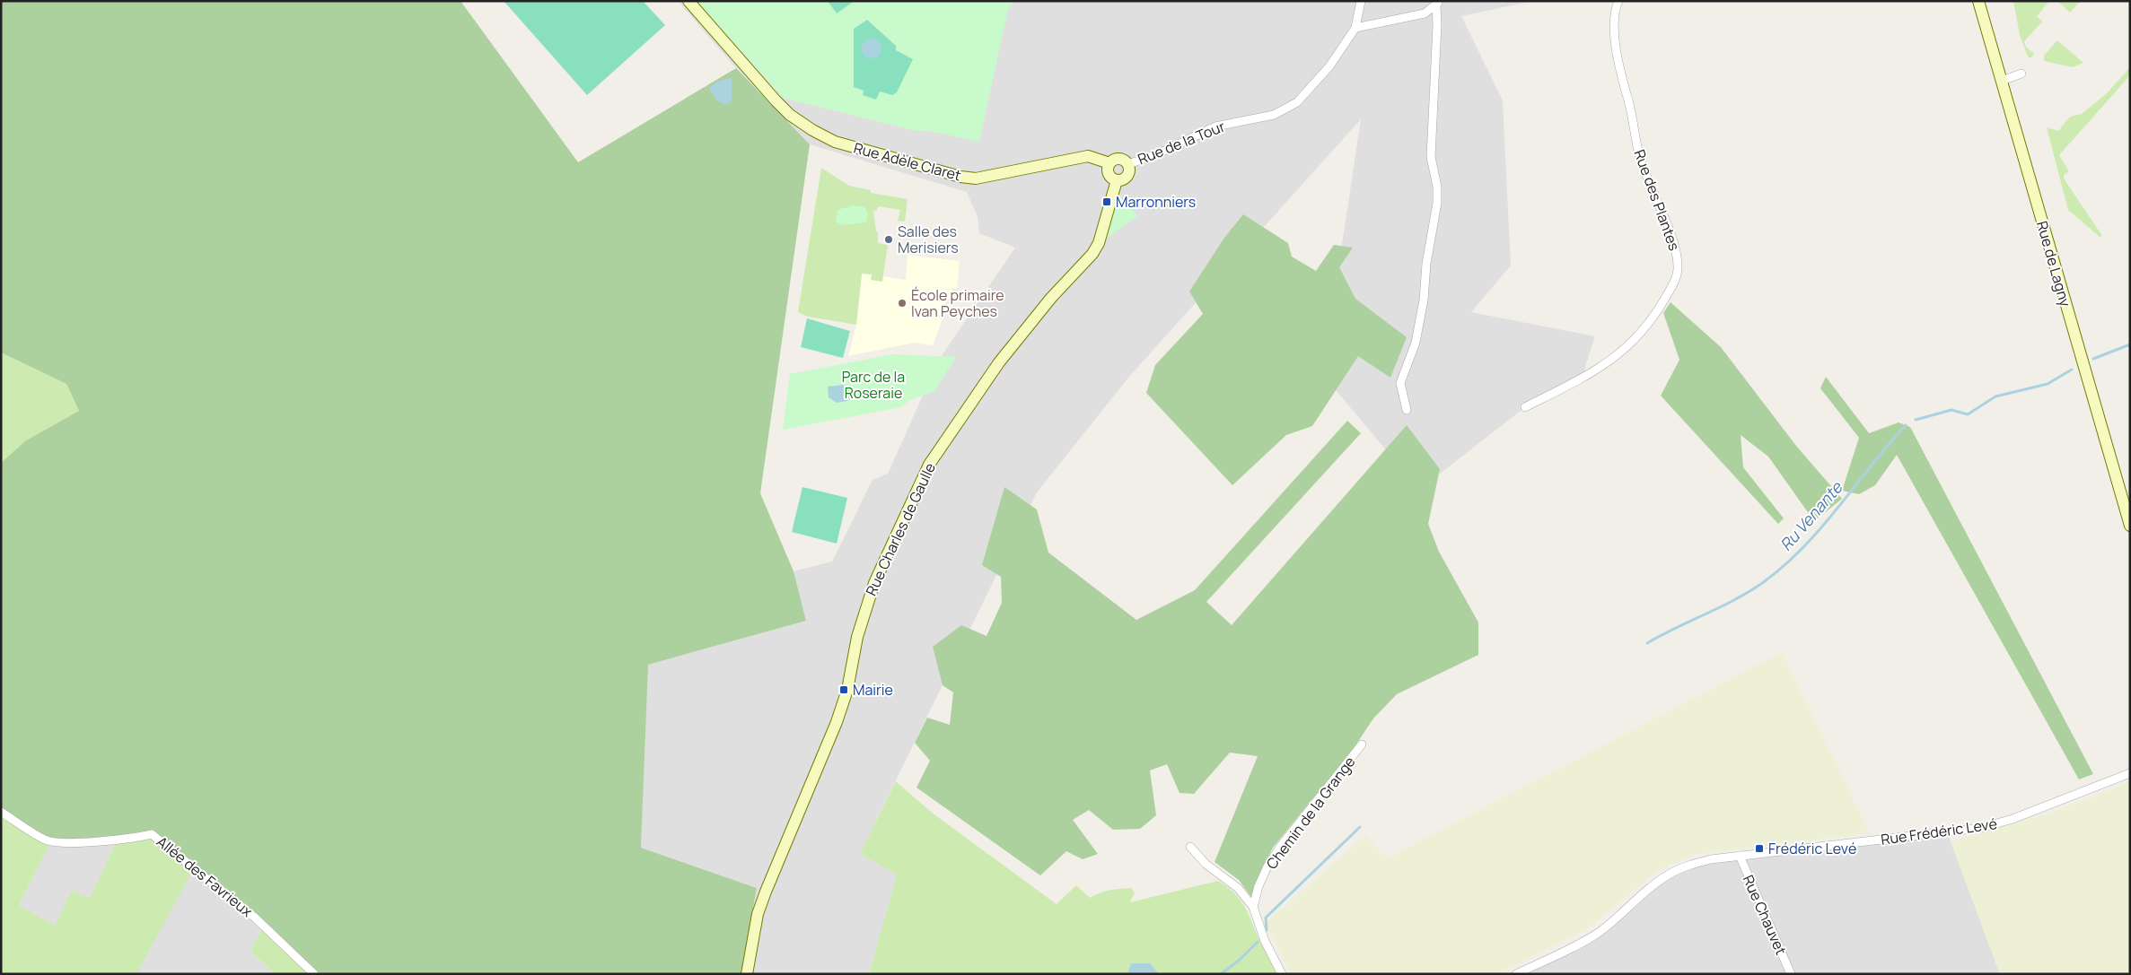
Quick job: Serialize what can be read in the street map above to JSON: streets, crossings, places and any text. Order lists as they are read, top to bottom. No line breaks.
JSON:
{"streets":{"street":["Rue de la Tour","Rue Adèle Claret","Rue des Plantes","Rue de Lagny","Rue Charles de Gaulle","Chemin de la Grange","Rue Frédéric Levé","Allée des Favrieux","Rue Chauvet"]},"crossings":[["Rue de la Tour","Rue Adèle Claret"],["Rue de la Tour","Rue Charles de Gaulle"],["Rue Adèle Claret","Rue Charles de Gaulle"],["Rue Frédéric Levé","Rue Chauvet"]],"water":["Ru Venante"],"parks":["Parc de la Roseraie"],"places":{"transit":["Marronniers","Mairie","Frédéric Levé"],"other":["Salle des Merisiers","École primaire Ivan Peyches"]}}
